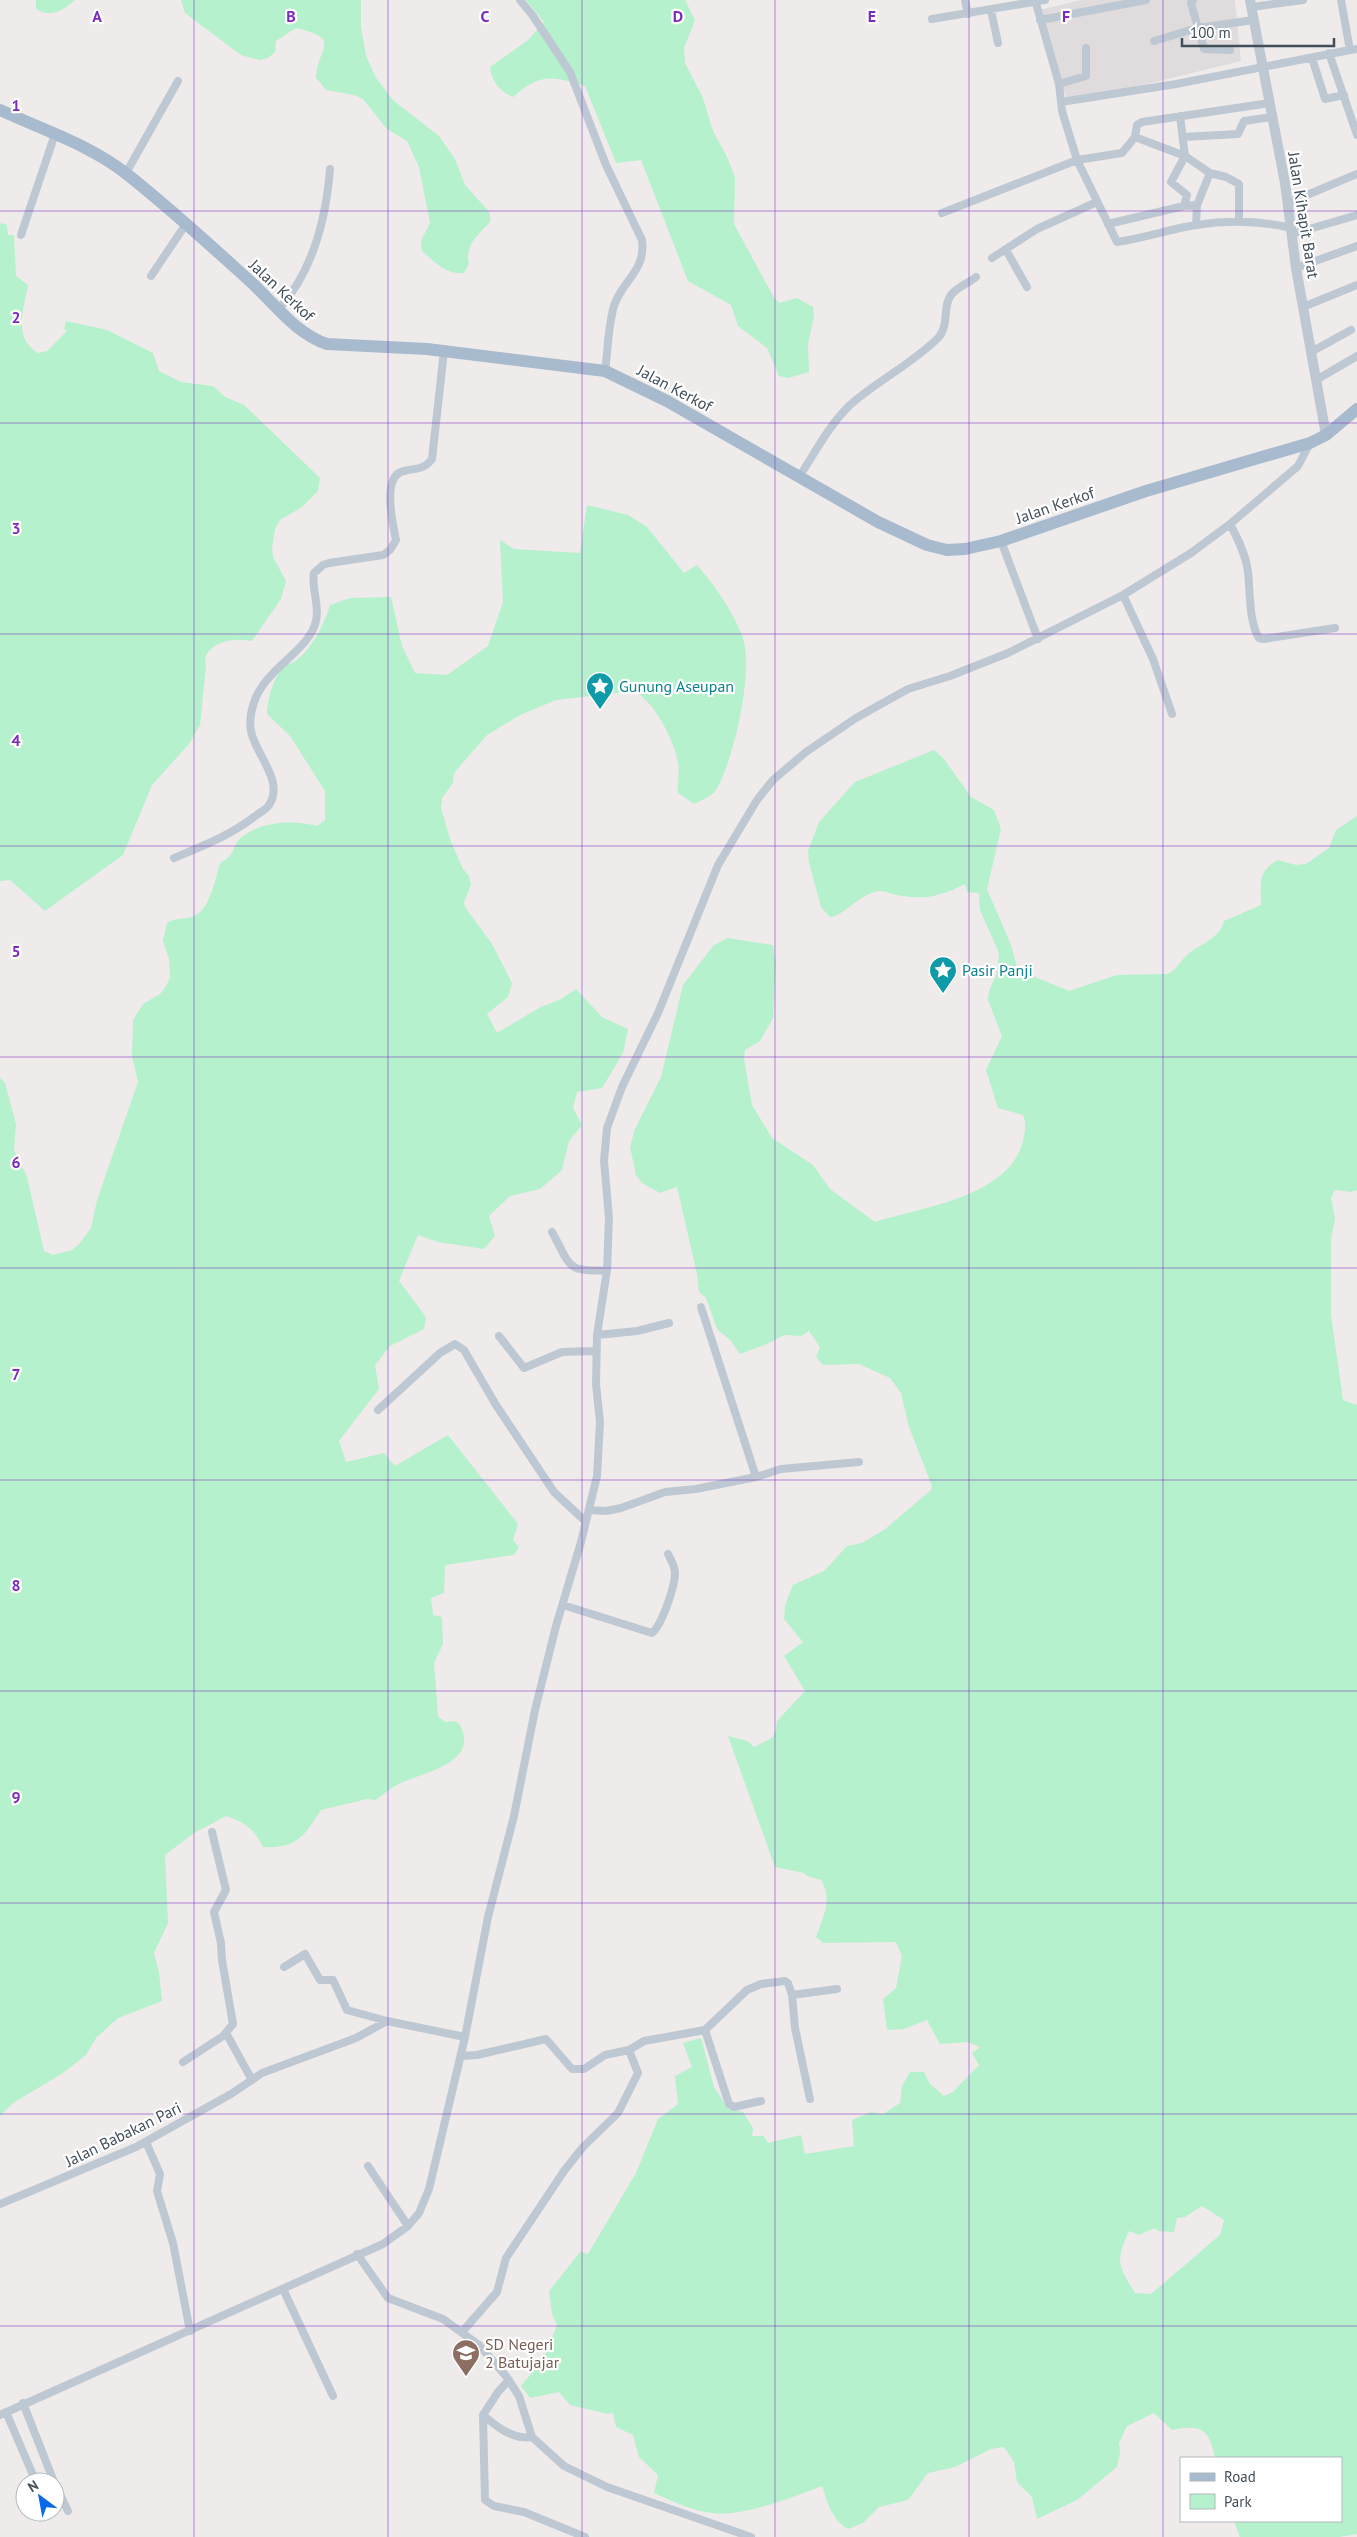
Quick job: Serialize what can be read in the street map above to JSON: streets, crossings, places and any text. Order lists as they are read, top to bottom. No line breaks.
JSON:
{"streets":{"main road":["Jalan Kerkof"],"street":["Jalan Kihapit Barat","Jalan Babakan Pari"]},"crossings":[["Jalan Kihapit Barat","Jalan Kerkof"]],"places":{"place":["Gunung Aseupan","Pasir Panji"],"school or university":["SD Negeri 2 Batujajar"]},"legend":["Road","Park"],"scale_bar":"100 m","north":"top left","grid":{"columns":["A","B","C","D","E","F"],"rows":["1","2","3","4","5","6","7","8","9"]}}
